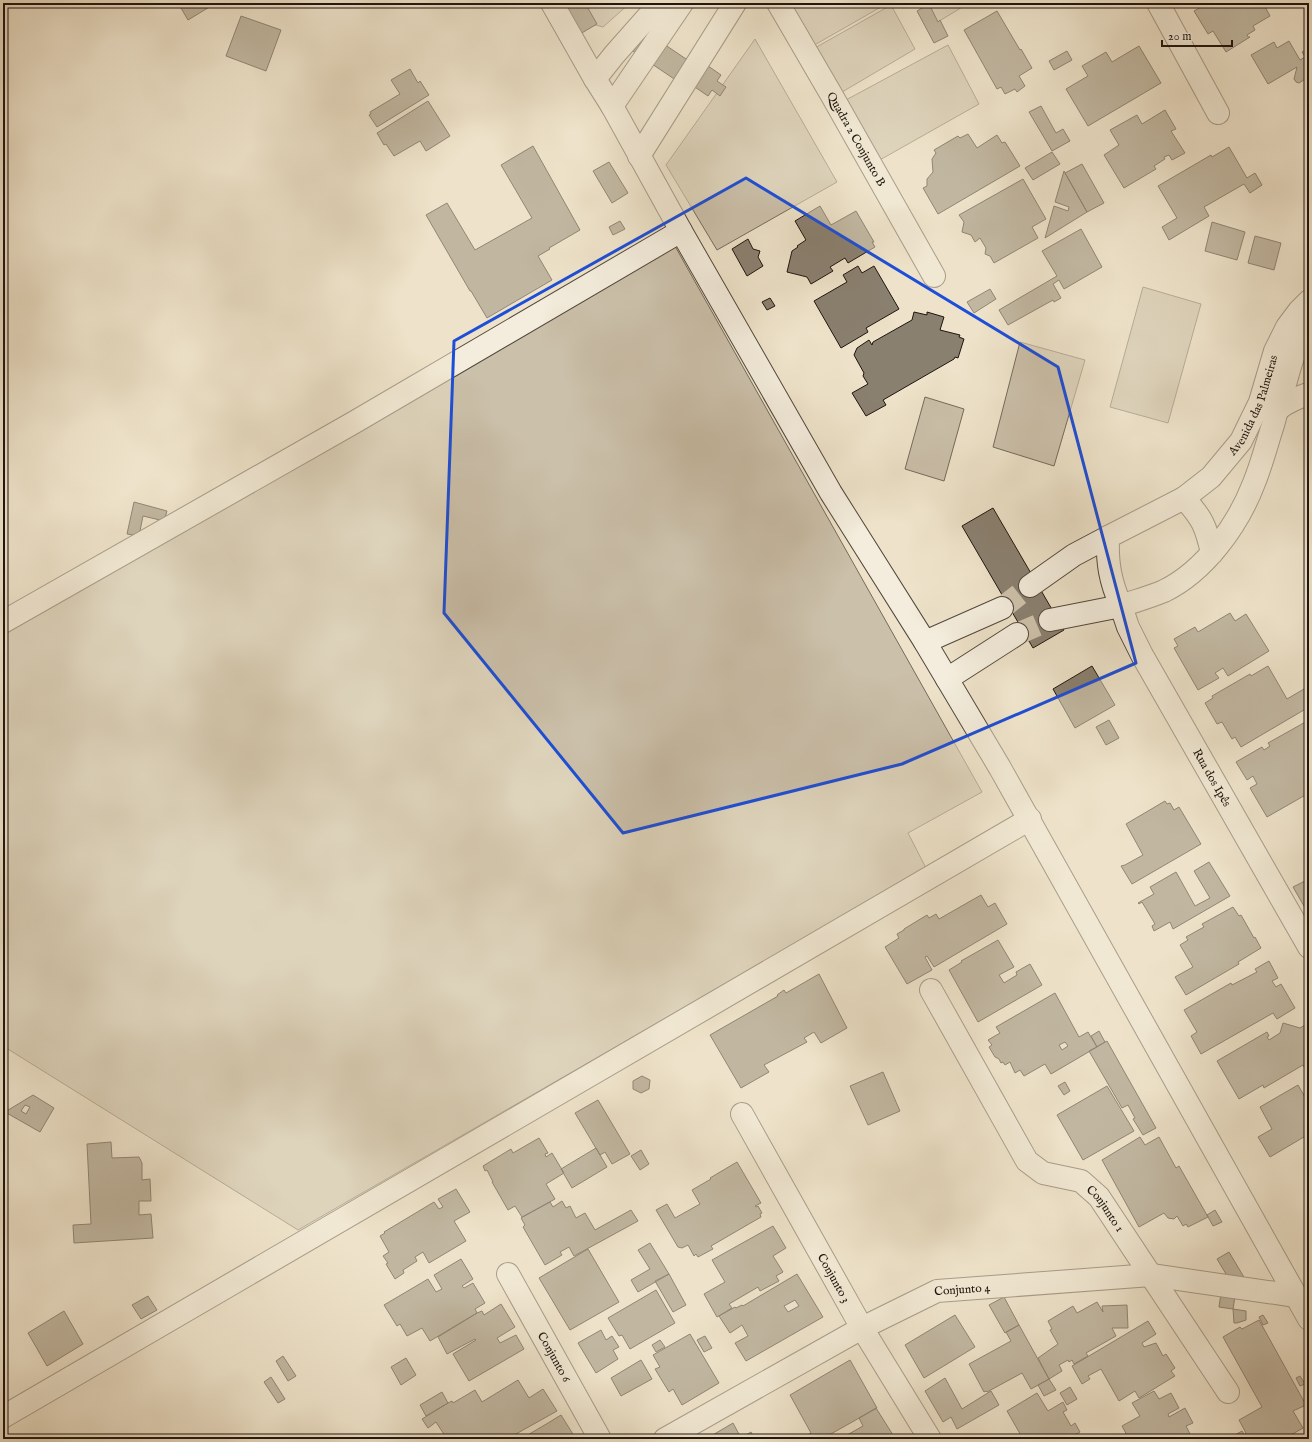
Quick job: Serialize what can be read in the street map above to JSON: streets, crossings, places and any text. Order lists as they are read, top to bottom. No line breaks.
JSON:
{"streets":{"street":["Quadra 2 Conjunto B","Avenida das Palmeiras","Rua dos Ipês","Conjunto 1","Conjunto 3","Conjunto 4","Conjunto 6"]},"crossings":[["Avenida das Palmeiras","Rua dos Ipês"],["Conjunto 1","Conjunto 4"],["Conjunto 3","Conjunto 4"]],"scale_bar":"20 m"}
